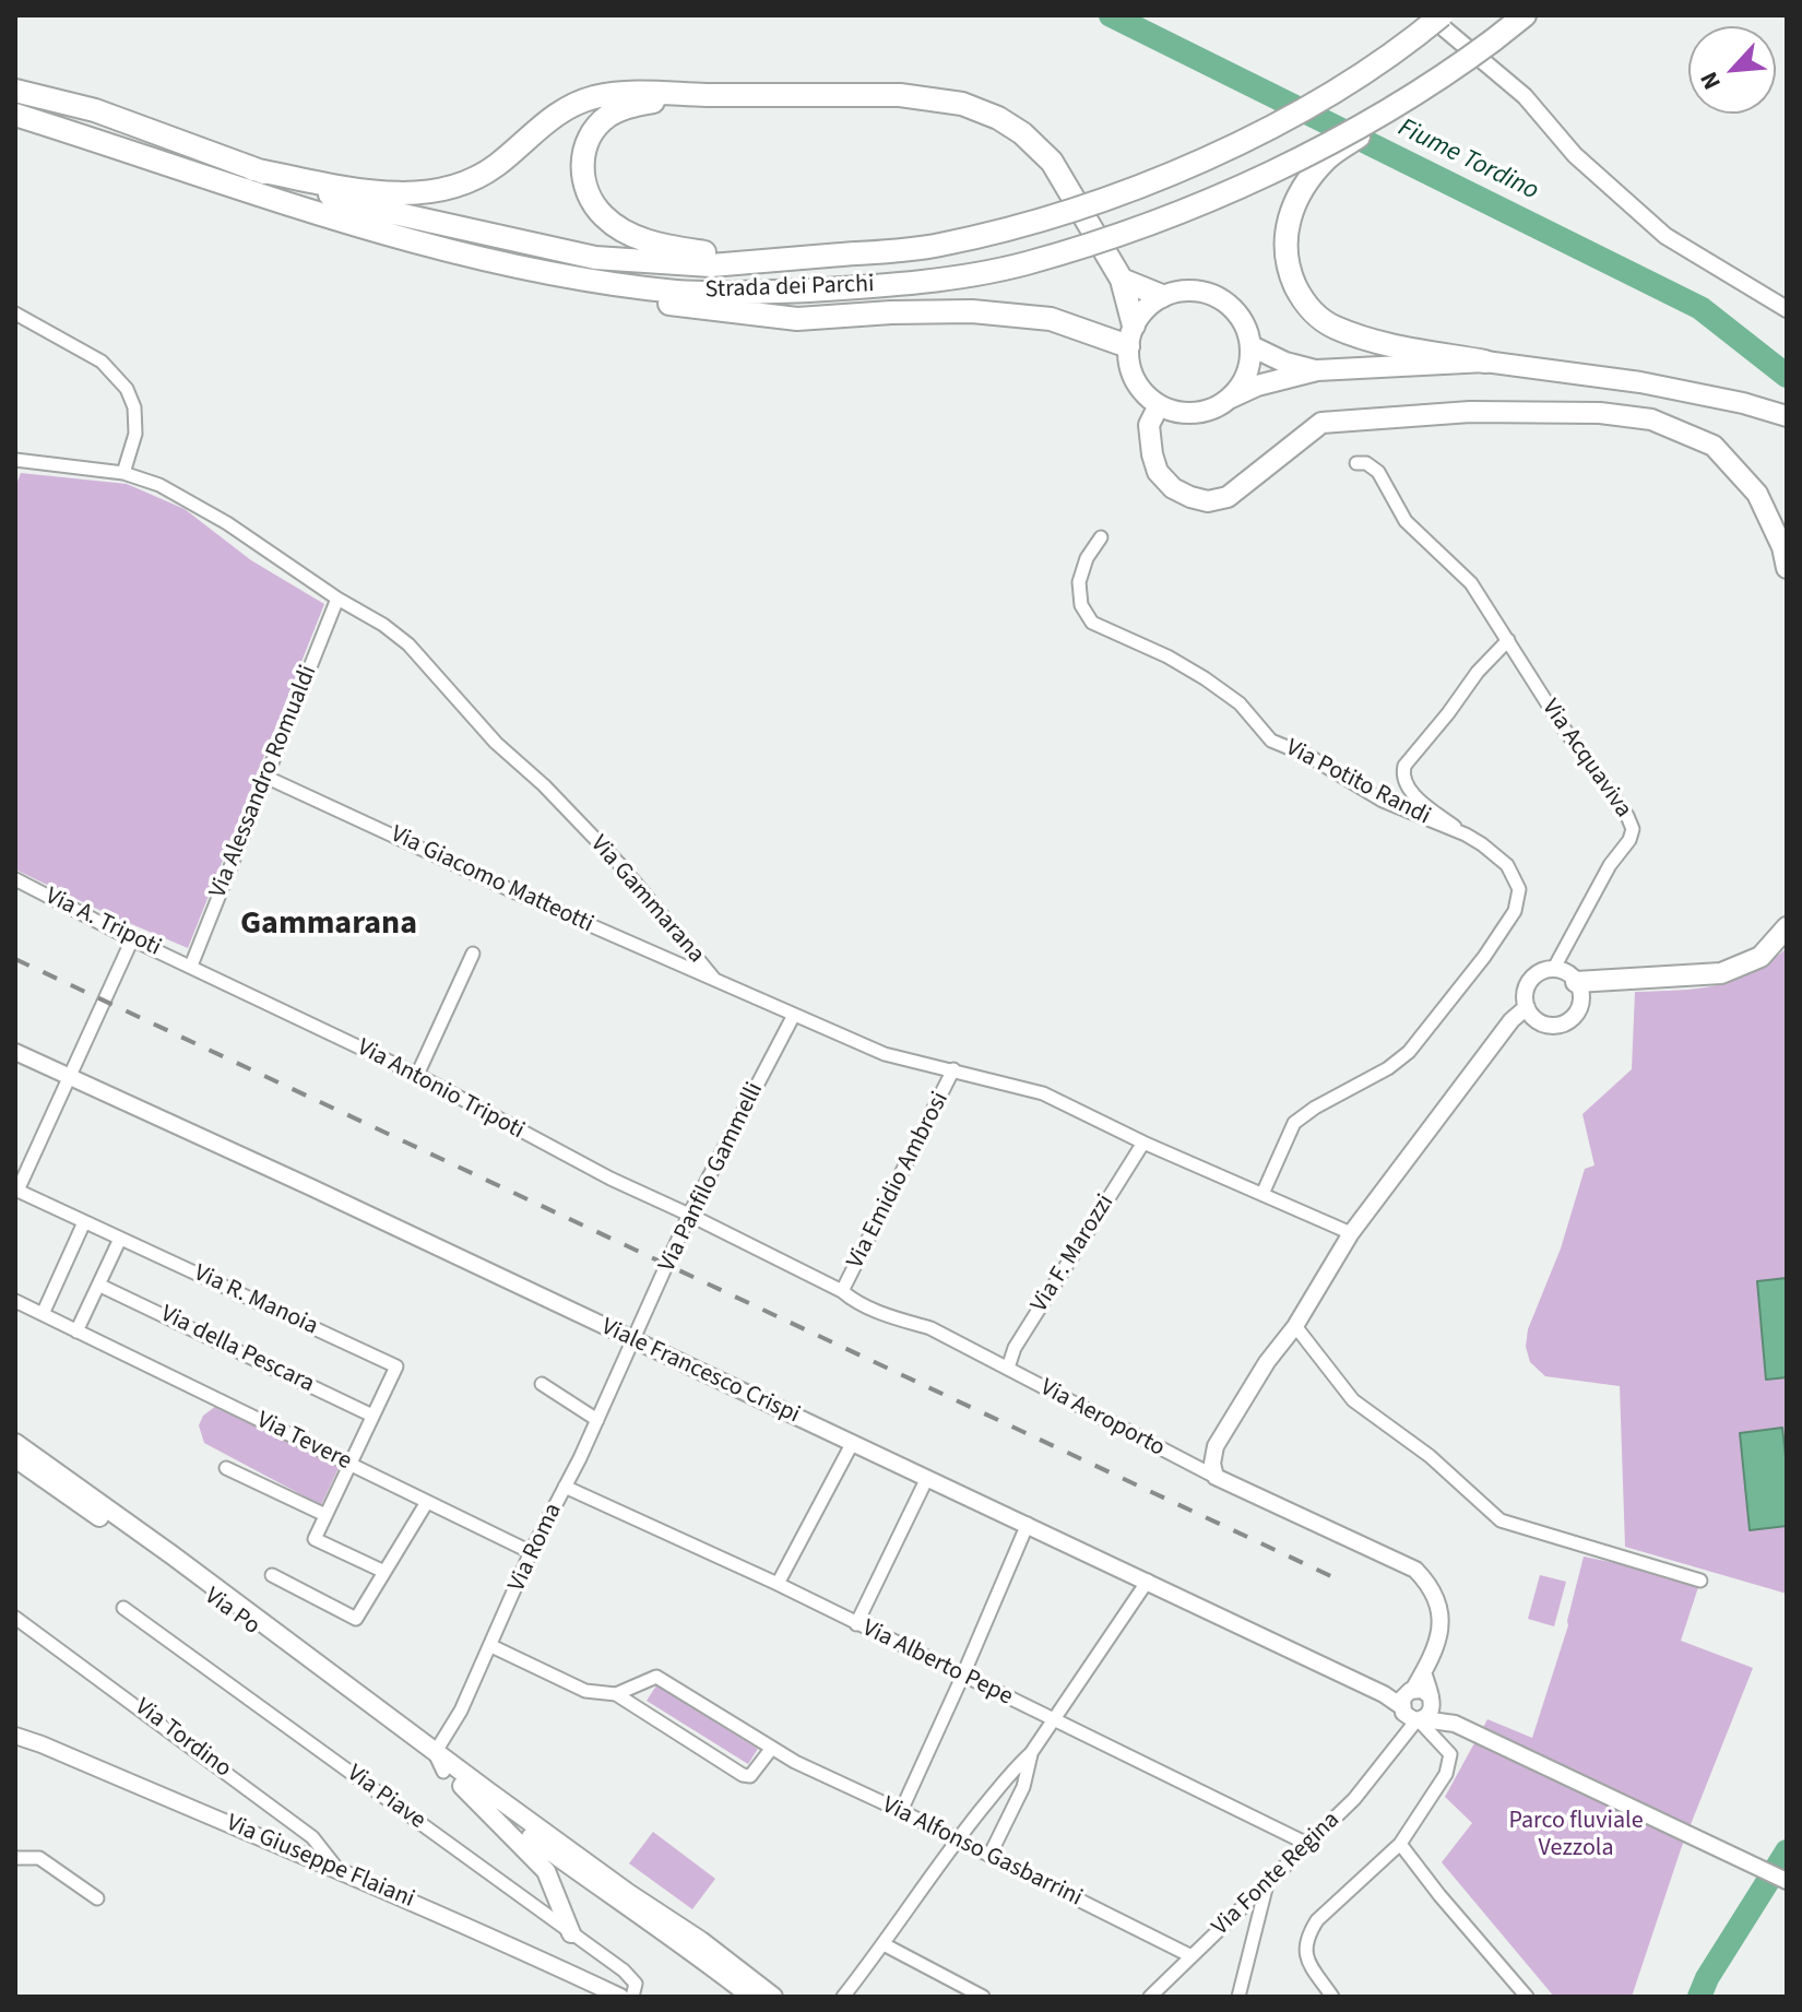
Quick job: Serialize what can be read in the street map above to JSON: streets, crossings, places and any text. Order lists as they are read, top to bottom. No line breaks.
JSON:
{"streets":{"highway":["Strada dei Parchi"],"main road":["Via Po"],"street":["Via Acquaviva","Via Alessandro Romualdi","Via Potito Randi","Via Giacomo Matteotti","Via Gammarana","Via A. Tripoti","Via Antonio Tripoti","Via Panfilo Gammelli","Via Emidio Ambrosi","Via F. Marozzi","Via R. Manoia","Via della Pescara","Viale Francesco Crispi","Via Aeroporto","Via Tevere","Via Roma","Via Alberto Pepe","Via Tordino","Via Piave","Via Alfonso Gasbarrini","Via Giuseppe Flaiani","Via Fonte Regina"]},"crossings":[["Via Alessandro Romualdi","Via Giacomo Matteotti"],["Via Alessandro Romualdi","Via Gammarana"],["Via Alessandro Romualdi","Via A. Tripoti"],["Via Alessandro Romualdi","Via Antonio Tripoti"],["Via Potito Randi","Via Gammarana"],["Via Giacomo Matteotti","Via Gammarana"],["Via Gammarana","Via Panfilo Gammelli"],["Via Gammarana","Via Emidio Ambrosi"],["Via Gammarana","Via F. Marozzi"],["Via A. Tripoti","Via Antonio Tripoti"],["Via Antonio Tripoti","Via Panfilo Gammelli"],["Via Antonio Tripoti","Via Aeroporto"],["Via Panfilo Gammelli","Viale Francesco Crispi"],["Via Panfilo Gammelli","Via Aeroporto"],["Via Panfilo Gammelli","Via Roma"],["Via Emidio Ambrosi","Via Aeroporto"],["Via F. Marozzi","Via Aeroporto"],["Via R. Manoia","Via della Pescara"],["Via R. Manoia","Via Tevere"],["Viale Francesco Crispi","Via Aeroporto"],["Viale Francesco Crispi","Via Roma"],["Viale Francesco Crispi","Via Fonte Regina"],["Via Aeroporto","Via Fonte Regina"],["Via Tevere","Via Roma"],["Via Roma","Via Po"],["Via Roma","Via Alberto Pepe"],["Via Alberto Pepe","Via Fonte Regina"],["Via Tordino","Via Giuseppe Flaiani"],["Via Alfonso Gasbarrini","Via Fonte Regina"]],"districts":["Gammarana"],"water":["Fiume Tordino"],"parks":["Parco fluviale Vezzola"],"north":"bottom left"}
